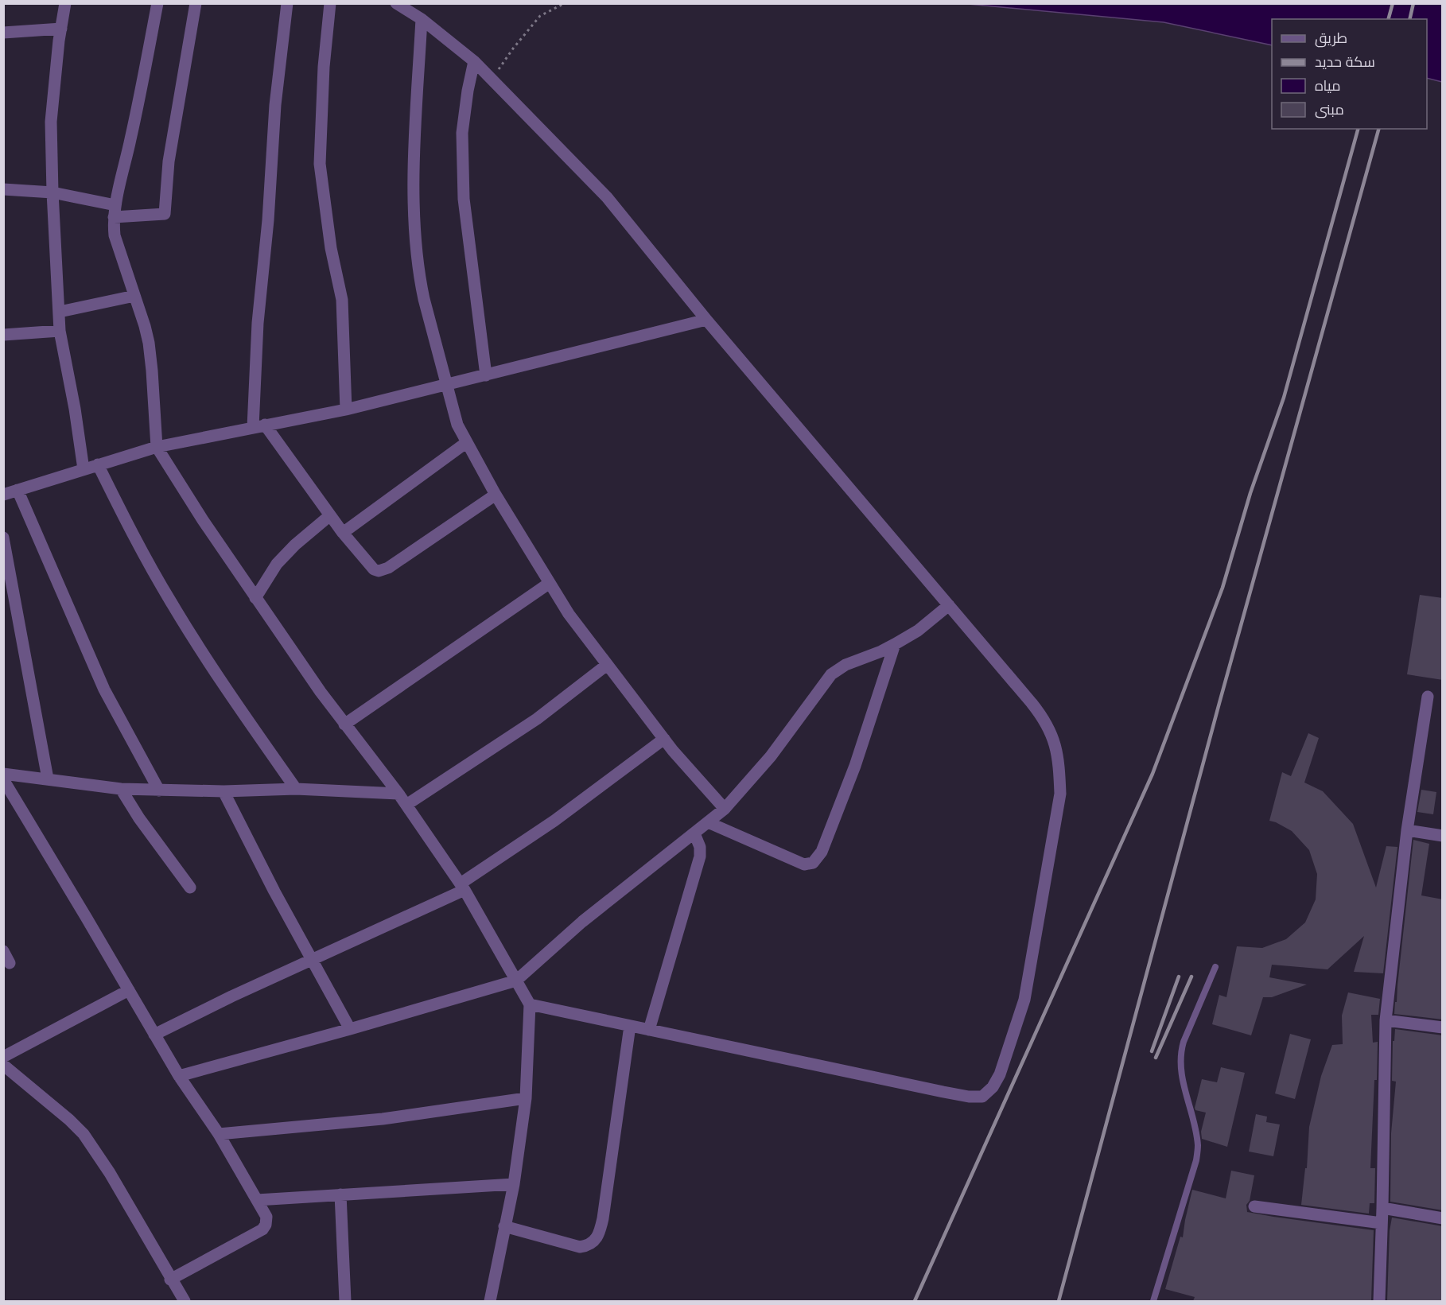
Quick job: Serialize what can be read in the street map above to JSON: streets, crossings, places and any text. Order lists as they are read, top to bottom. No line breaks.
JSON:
{"legend":["طريق","سكة حديد","مياه","مبنى"]}
